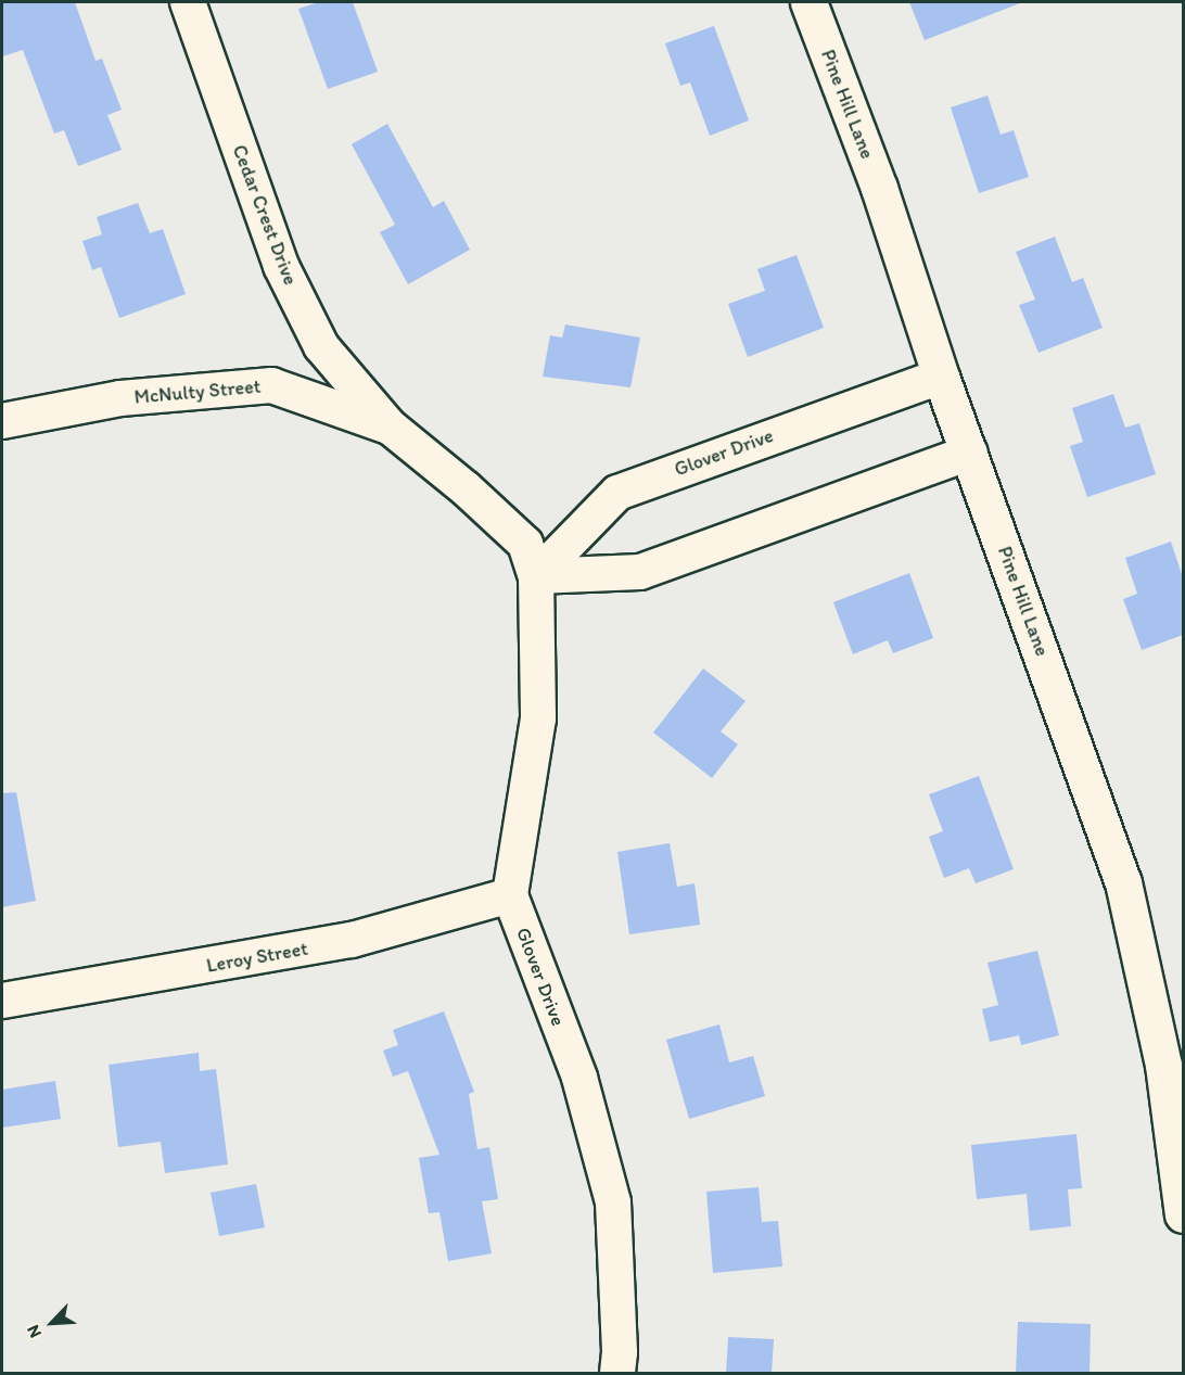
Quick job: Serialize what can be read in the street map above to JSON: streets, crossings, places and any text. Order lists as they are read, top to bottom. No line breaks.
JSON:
{"streets":{"street":["Pine Hill Lane","Cedar Crest Drive","McNulty Street","Glover Drive","Leroy Street"]},"crossings":[["Pine Hill Lane","Glover Drive"],["Cedar Crest Drive","McNulty Street"],["Cedar Crest Drive","Glover Drive"],["Glover Drive","Leroy Street"]],"north":"bottom left"}
